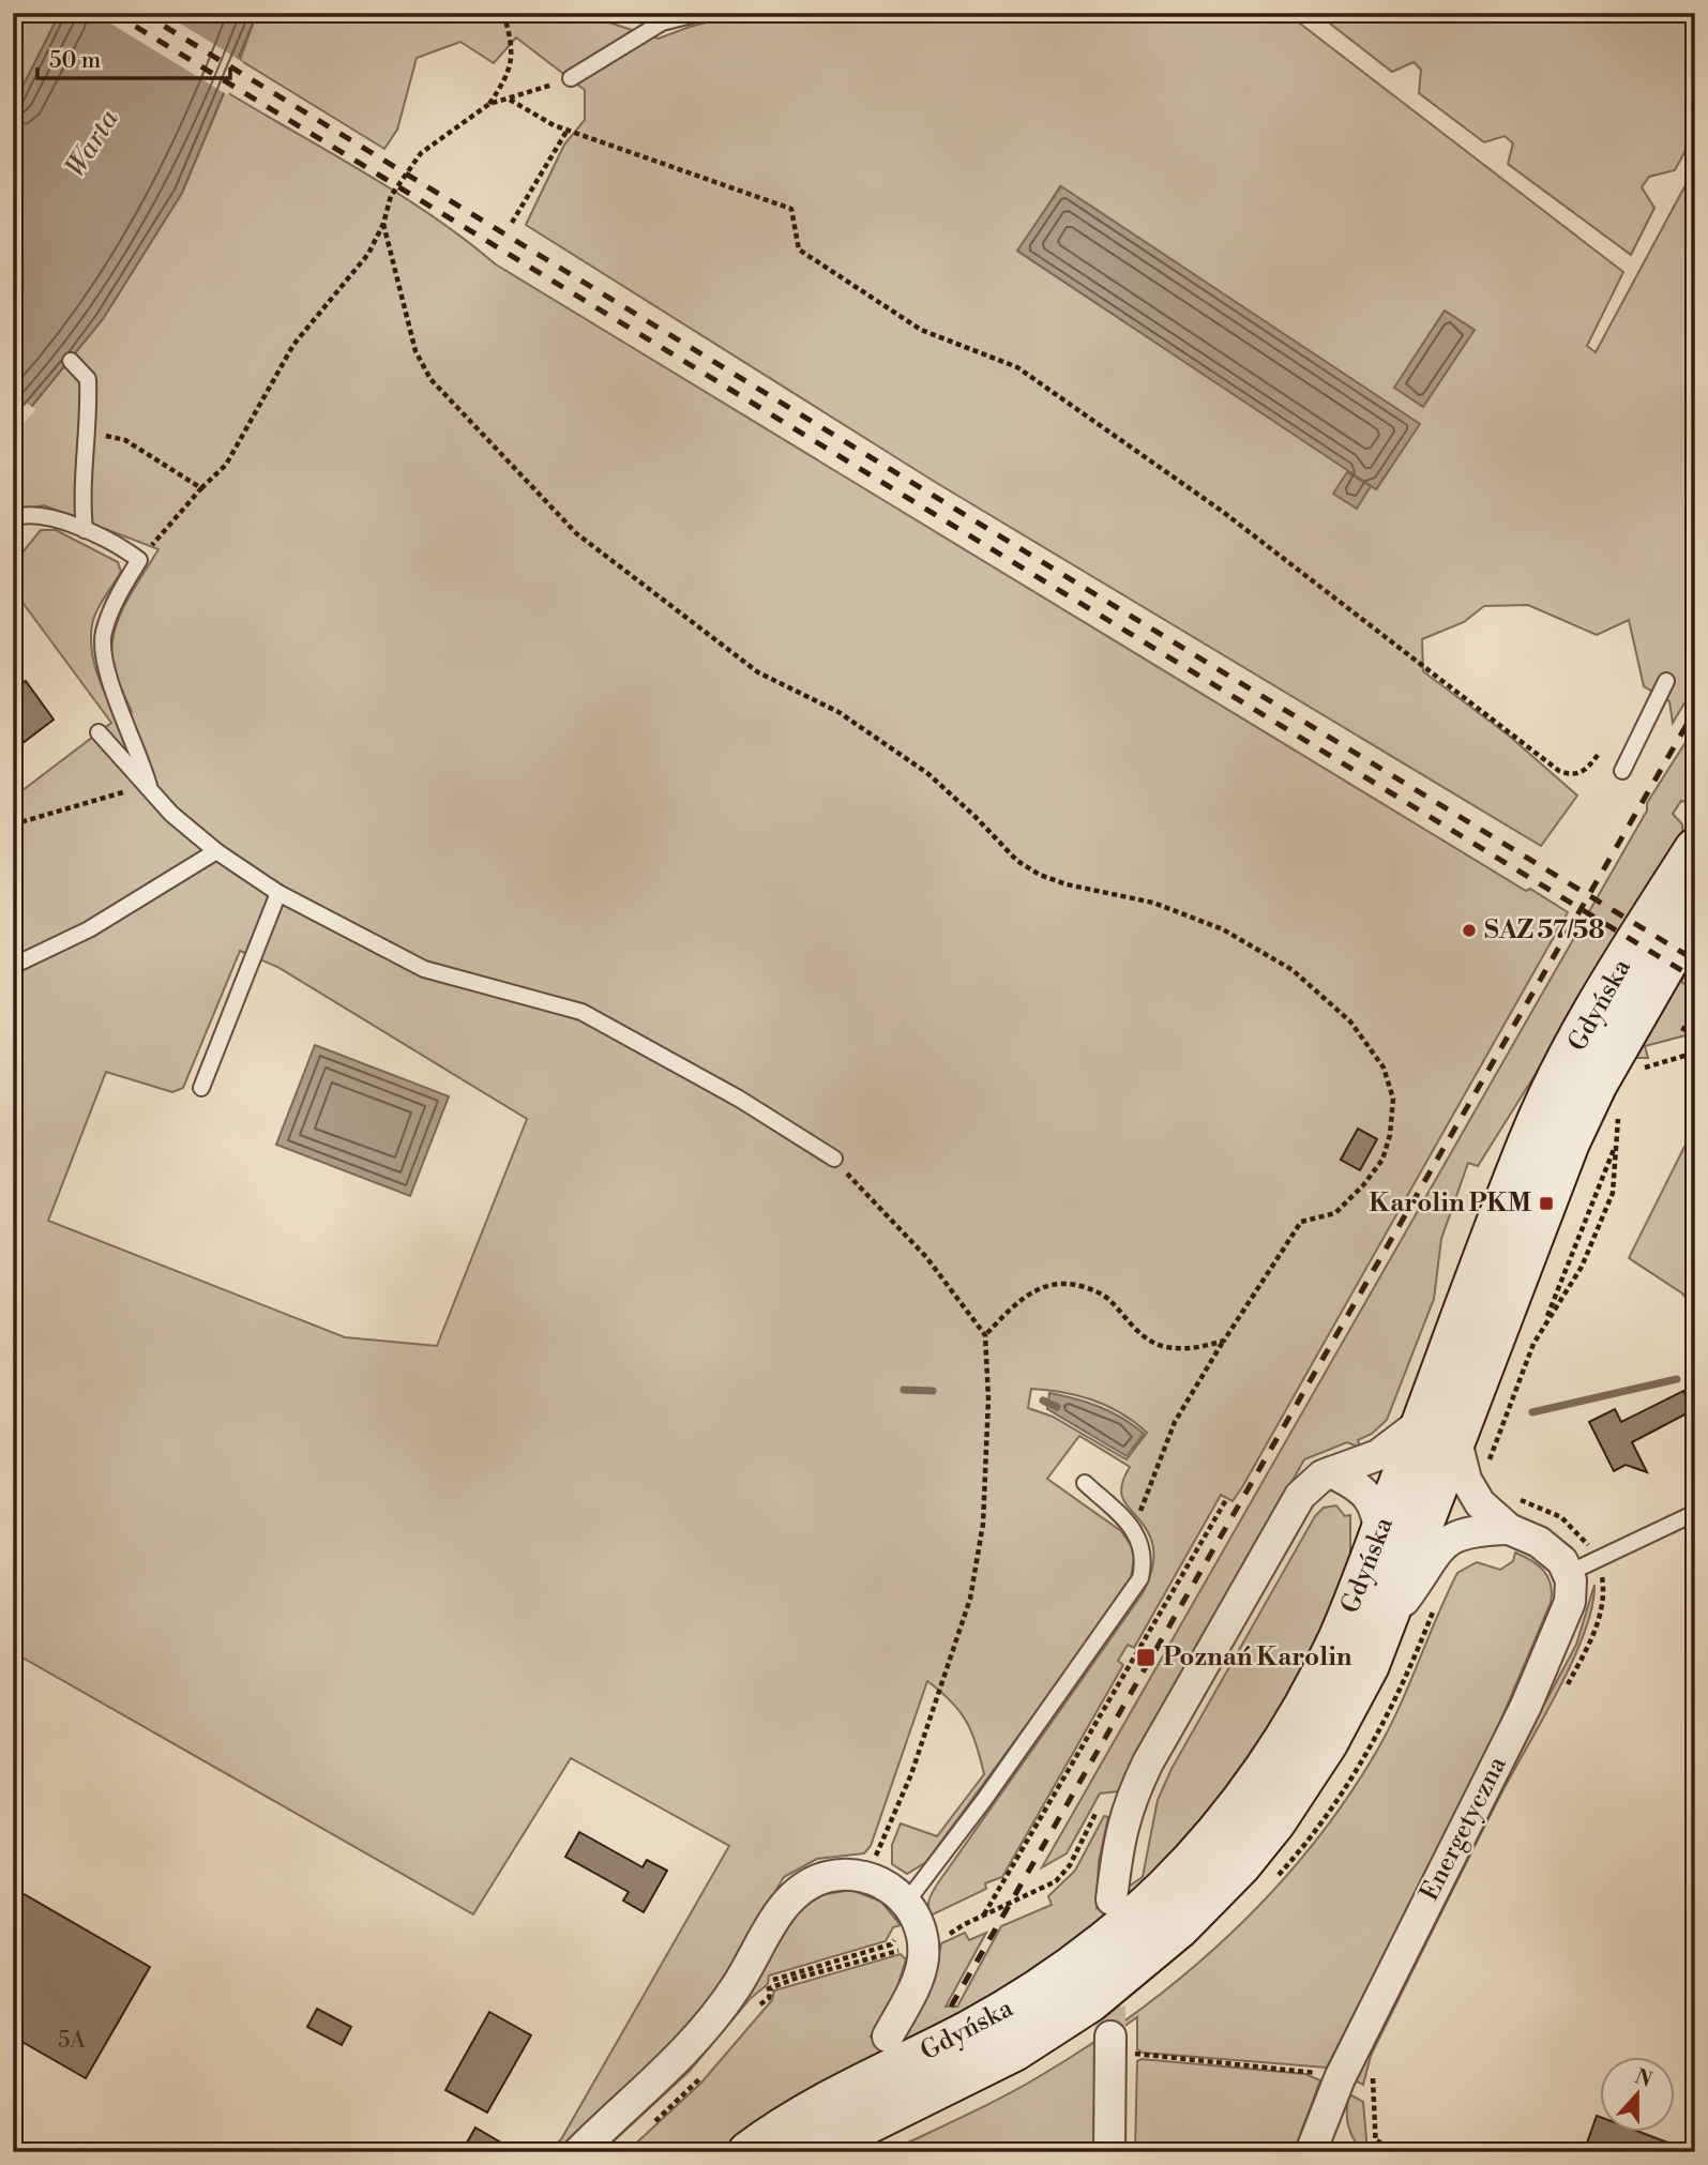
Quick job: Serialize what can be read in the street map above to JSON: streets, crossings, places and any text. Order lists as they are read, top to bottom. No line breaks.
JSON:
{"streets":{"main road":["Gdyńska"],"street":["Energetyczna"]},"water":["Warta"],"places":{"other":["SAZ 57/58"],"transit":["Karolin PKM","Poznań Karolin"]},"house_numbers":["5A"],"scale_bar":"50 m","north":"top"}
